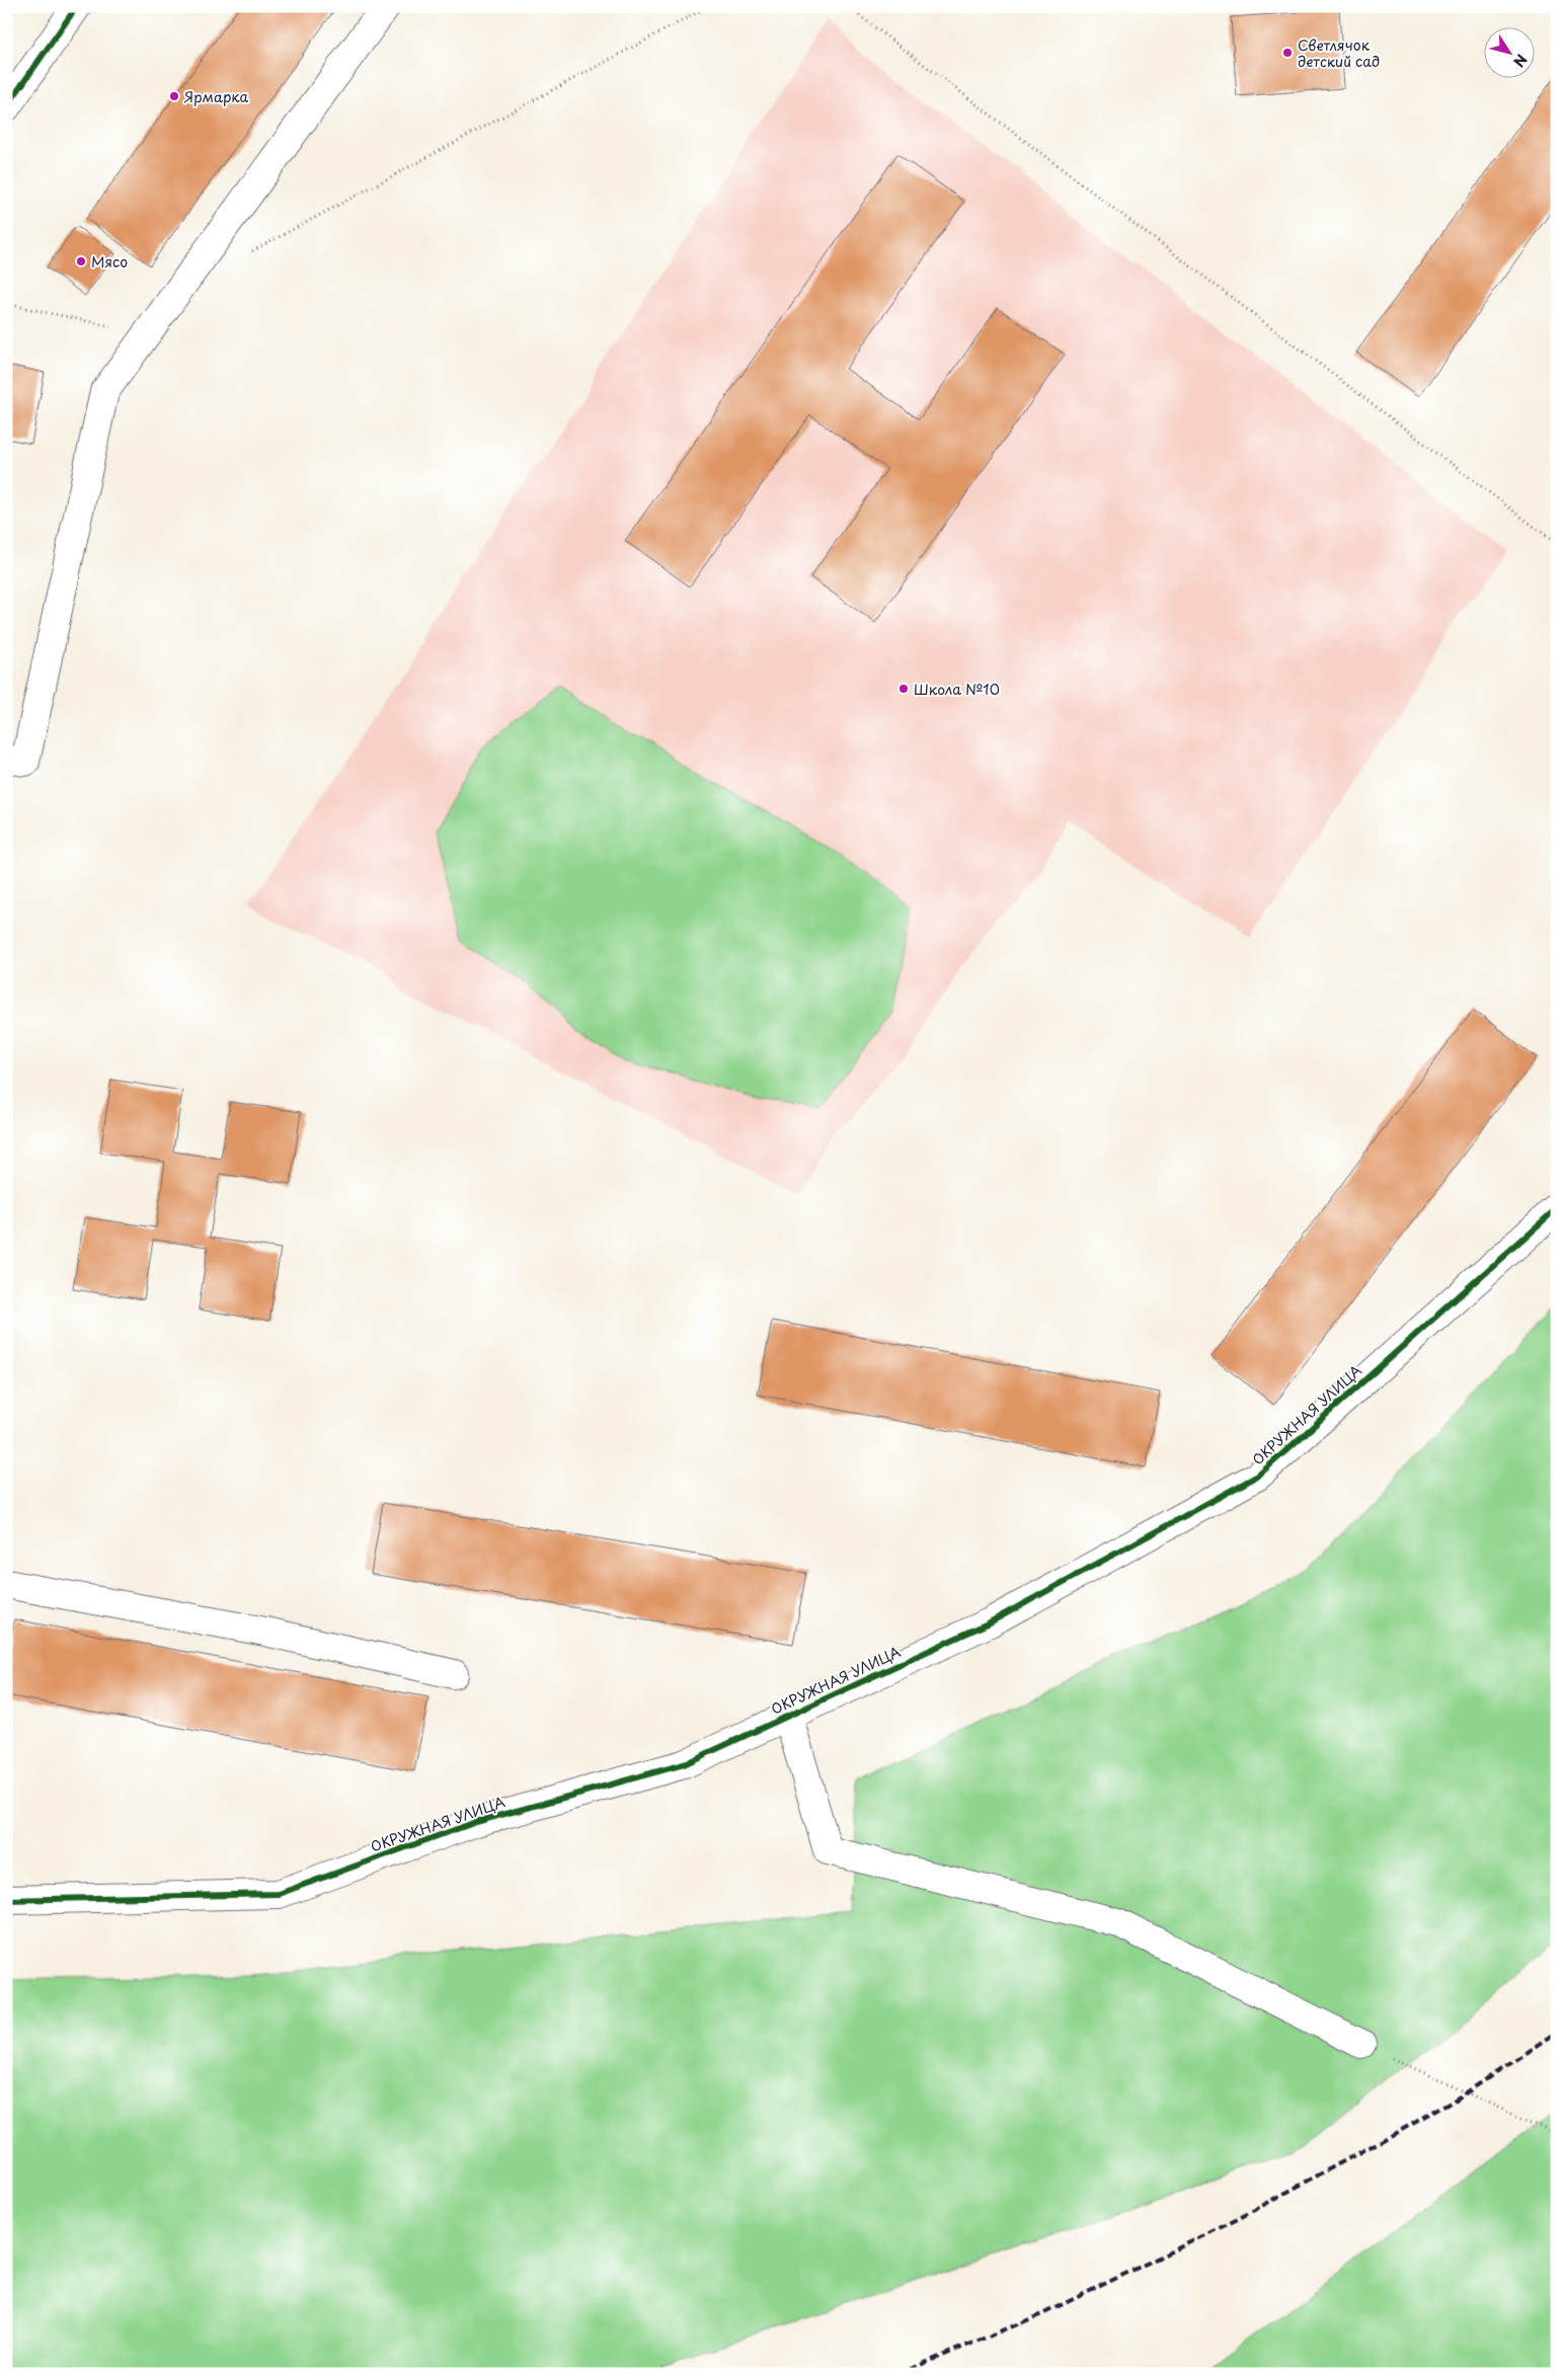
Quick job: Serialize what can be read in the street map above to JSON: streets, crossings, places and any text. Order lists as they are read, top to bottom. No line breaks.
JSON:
{"streets":{"street":["ОКРУЖНАЯ УЛИЦА"]},"places":["Светлячок детский сад","Ярмарка","Мясо","Школа №10"],"north":"bottom right"}
